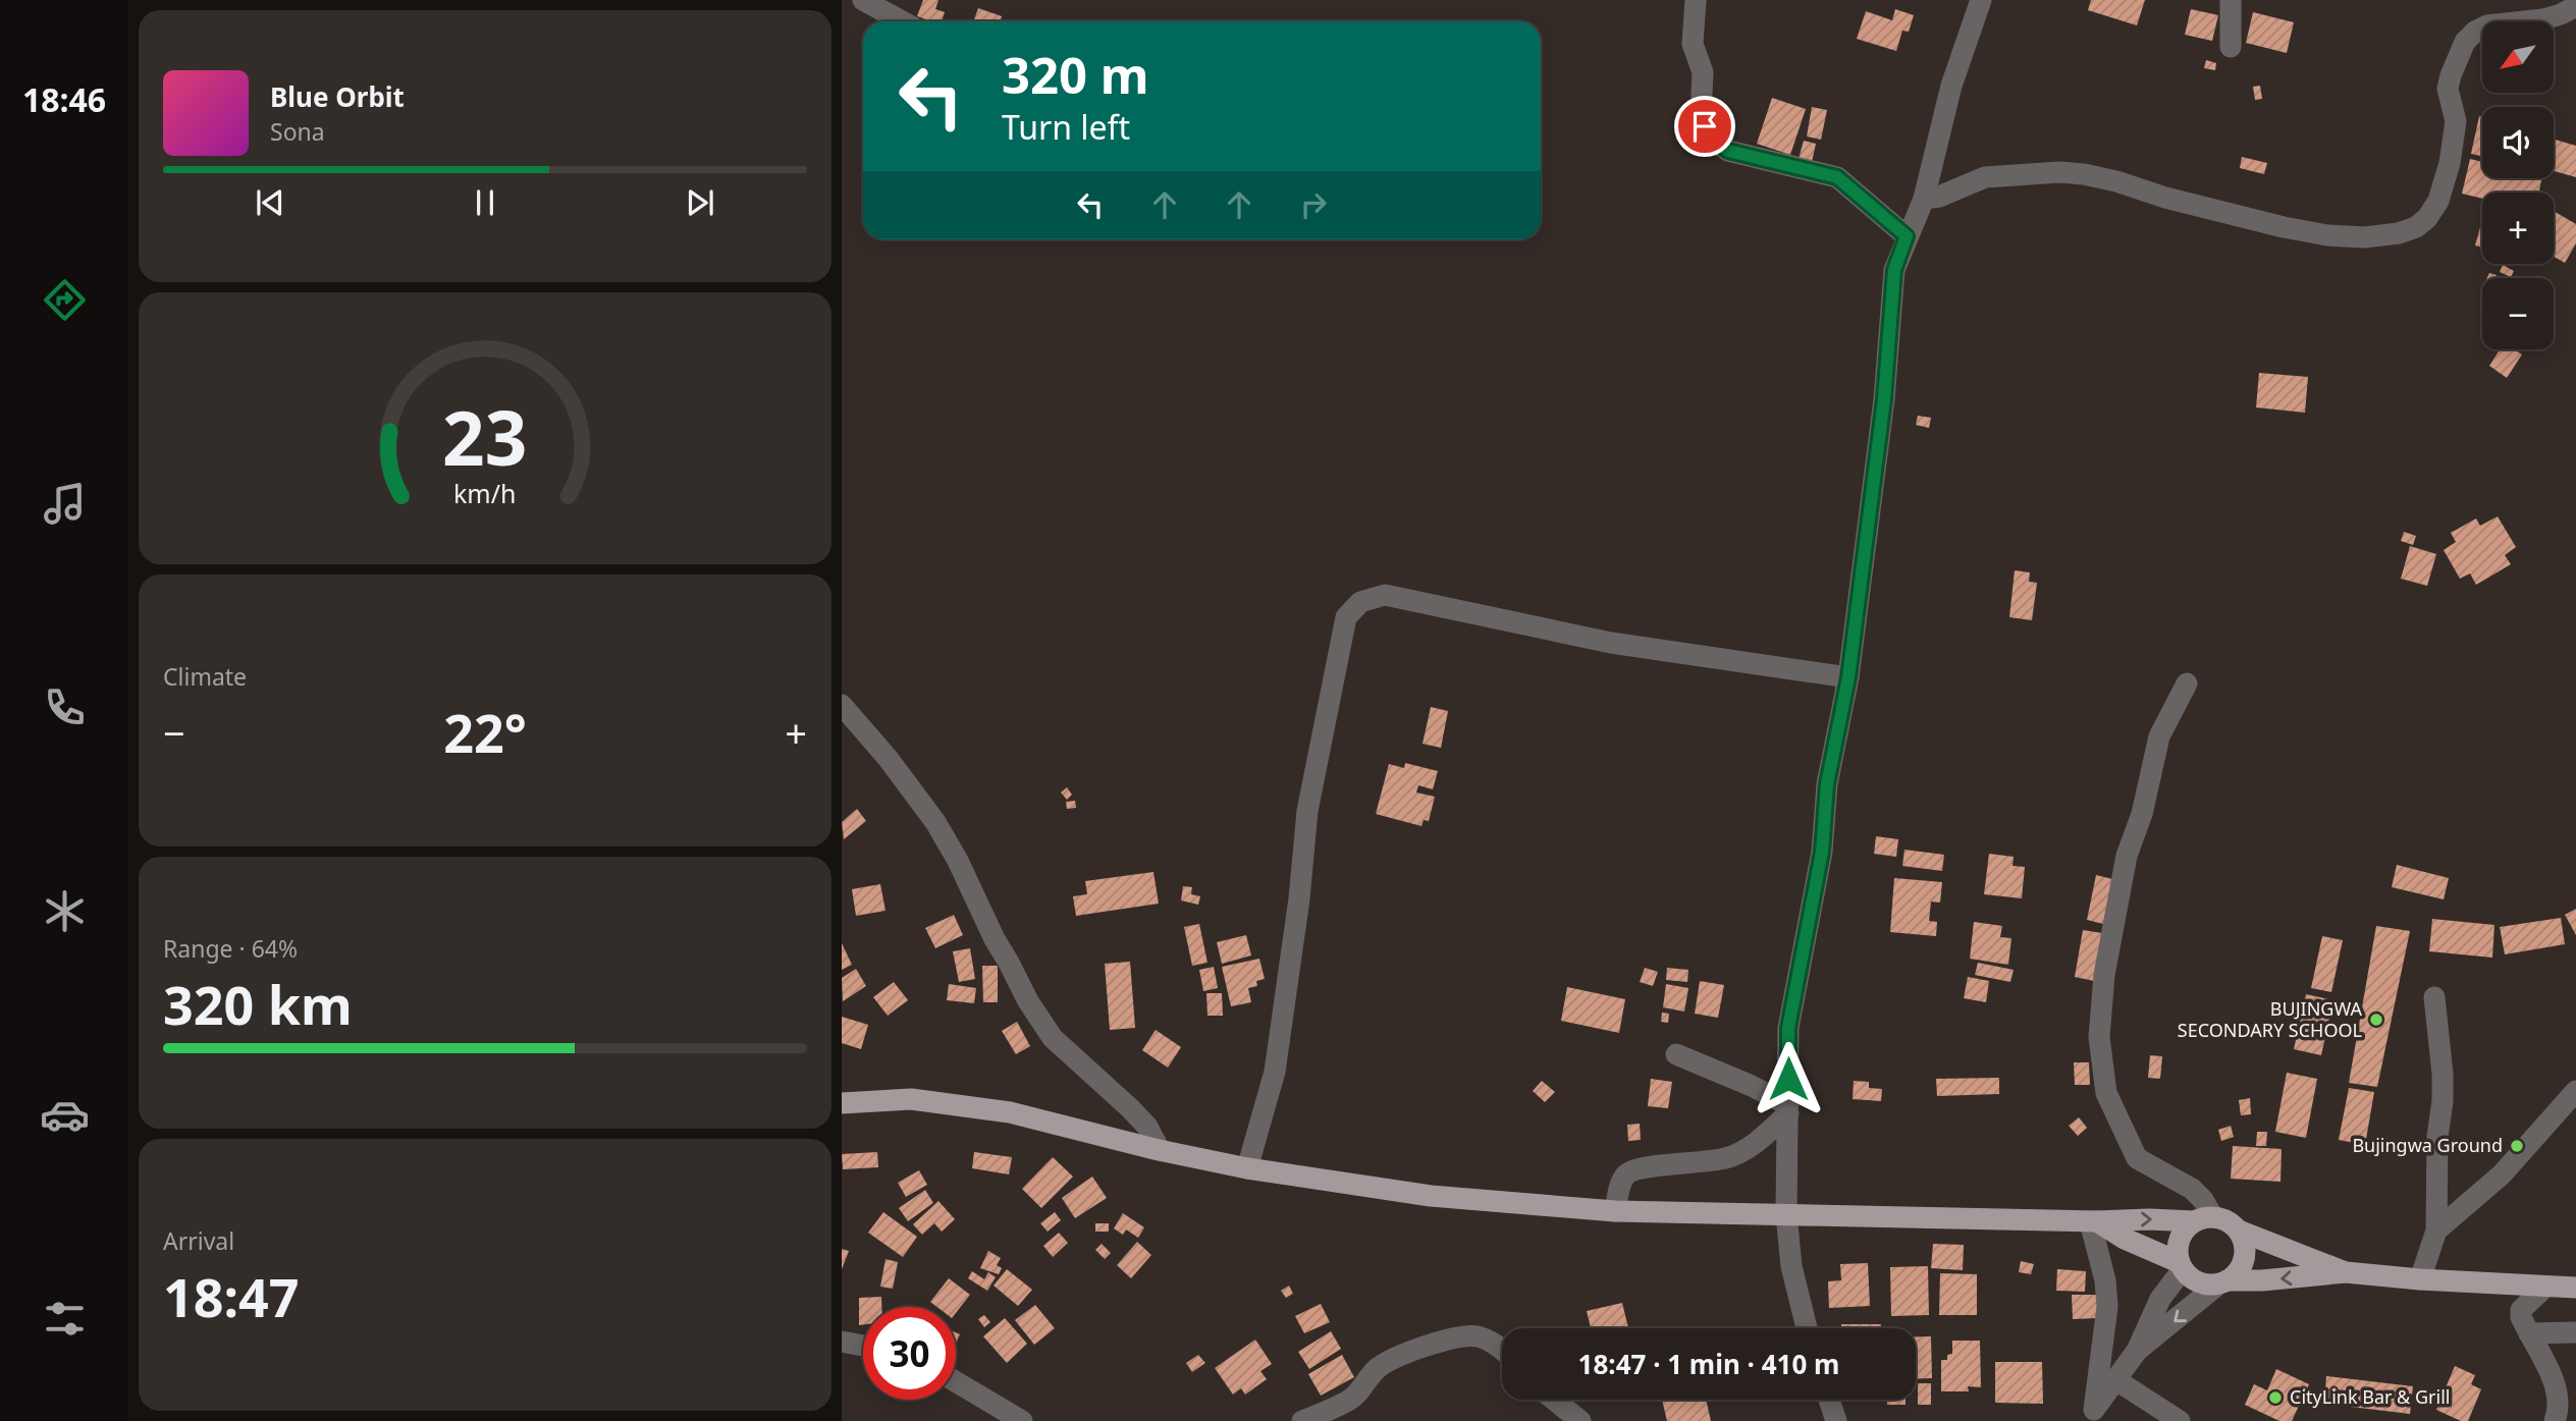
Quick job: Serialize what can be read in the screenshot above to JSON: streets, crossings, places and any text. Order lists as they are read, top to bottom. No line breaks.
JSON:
{"places":["BUJINGWA SECONDARY SCHOOL","Bujingwa Ground","CityLink Bar & Grill"],"north":"bottom left","page":{"tabs":"18:46","map_buttons":["+","−"],"turn":["320 m","Turn left"],"song":["Blue Orbit","Sona"],"tile":["Climate",["Range · 64%","320 km"],["Arrival","18:47"]],"heat":["−","22°","+"],"limit":"30","trip":"18:47 · 1 min · 410 m","gauge":["23","km/h"]}}
